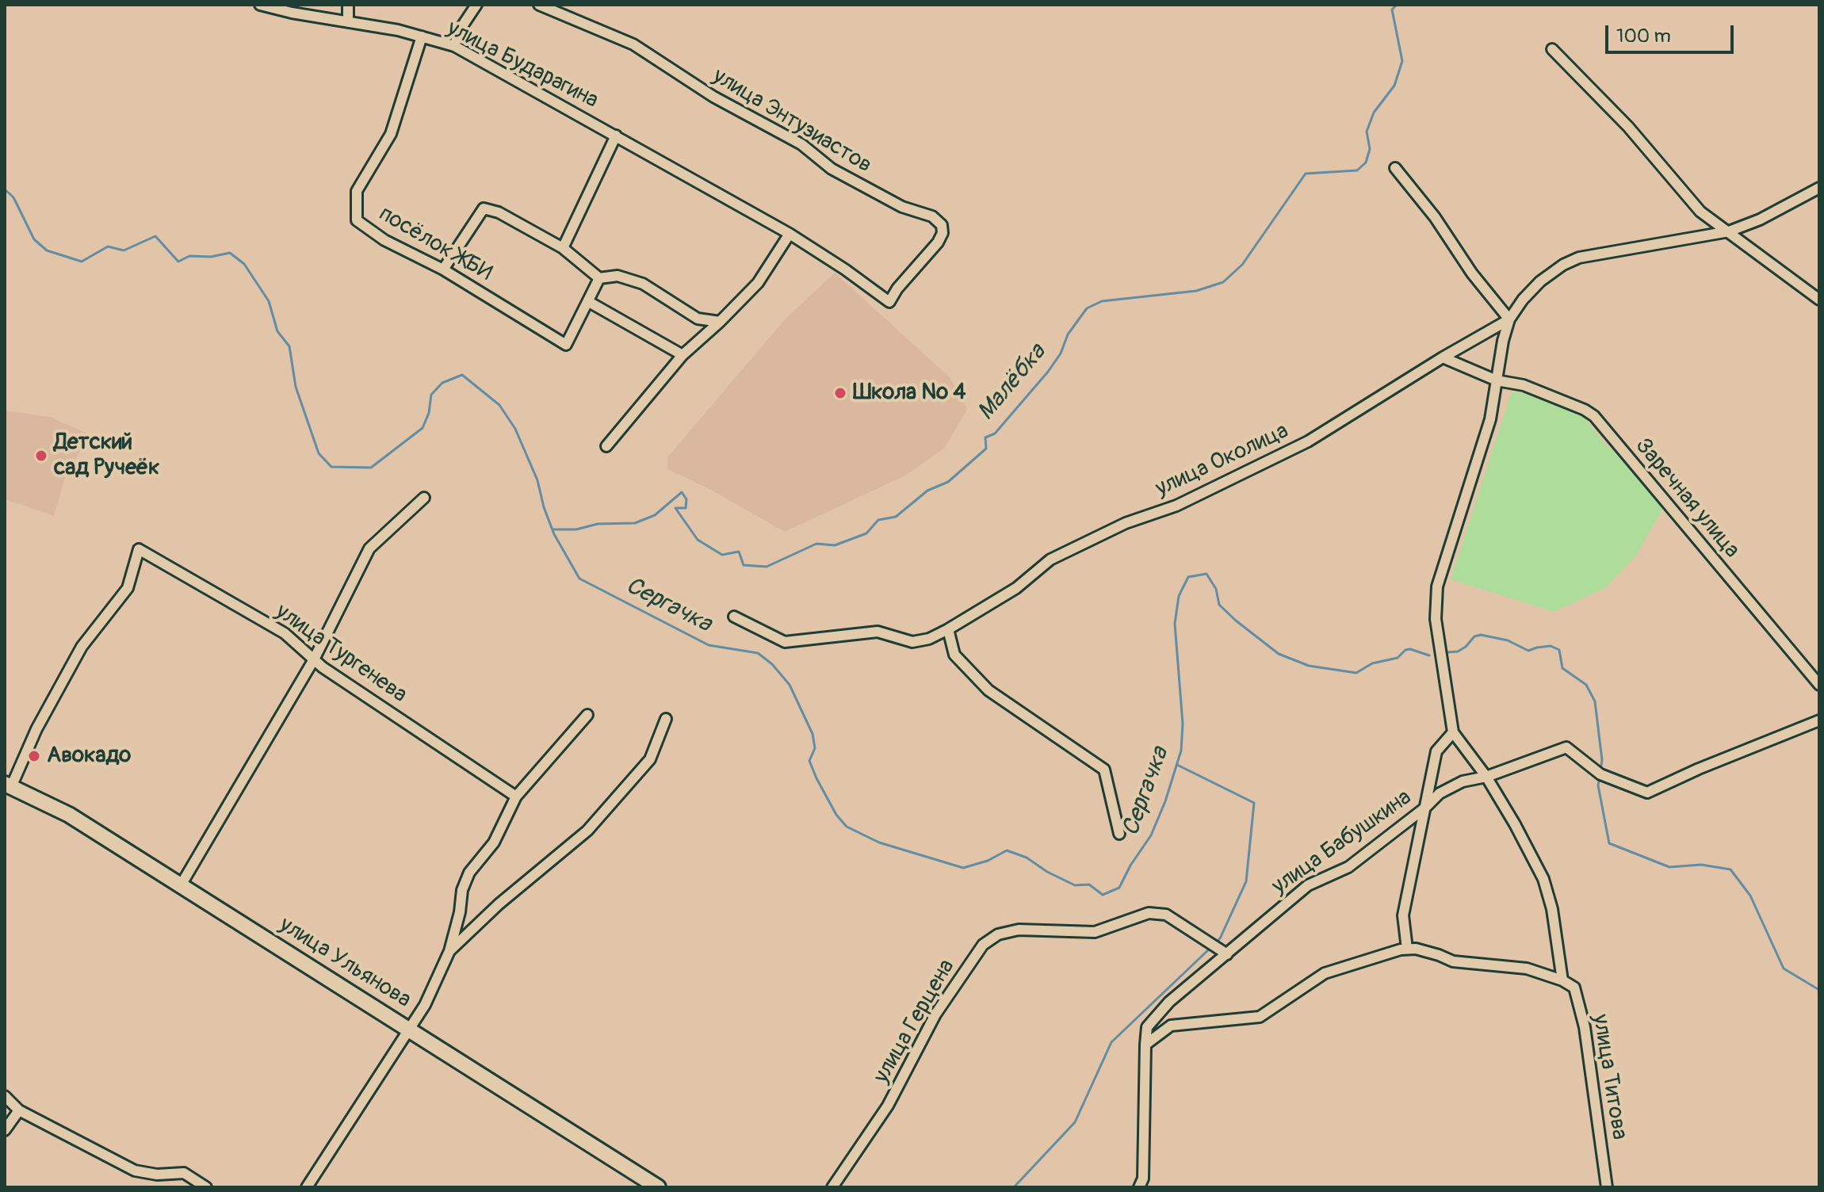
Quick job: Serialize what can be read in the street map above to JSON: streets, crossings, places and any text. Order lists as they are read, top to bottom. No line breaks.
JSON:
{"streets":{"main road":["улица Ульянова"],"street":["улица Бударагина","улица Энтузиастов","посёлок ЖБИ","улица Околица","Заречная улица","улица Тургенева","улица Бабушкина","улица Герцена","улица Титова"]},"crossings":[["улица Бударагина","улица Энтузиастов"],["улица Бударагина","посёлок ЖБИ"],["улица Околица","Заречная улица"],["улица Тургенева","улица Ульянова"],["улица Бабушкина","улица Герцена"]],"water":["Малёбка","Сергачка"],"places":["Школа № 4","Детский сад Ручеёк","Авокадо"],"scale_bar":"100 m"}
